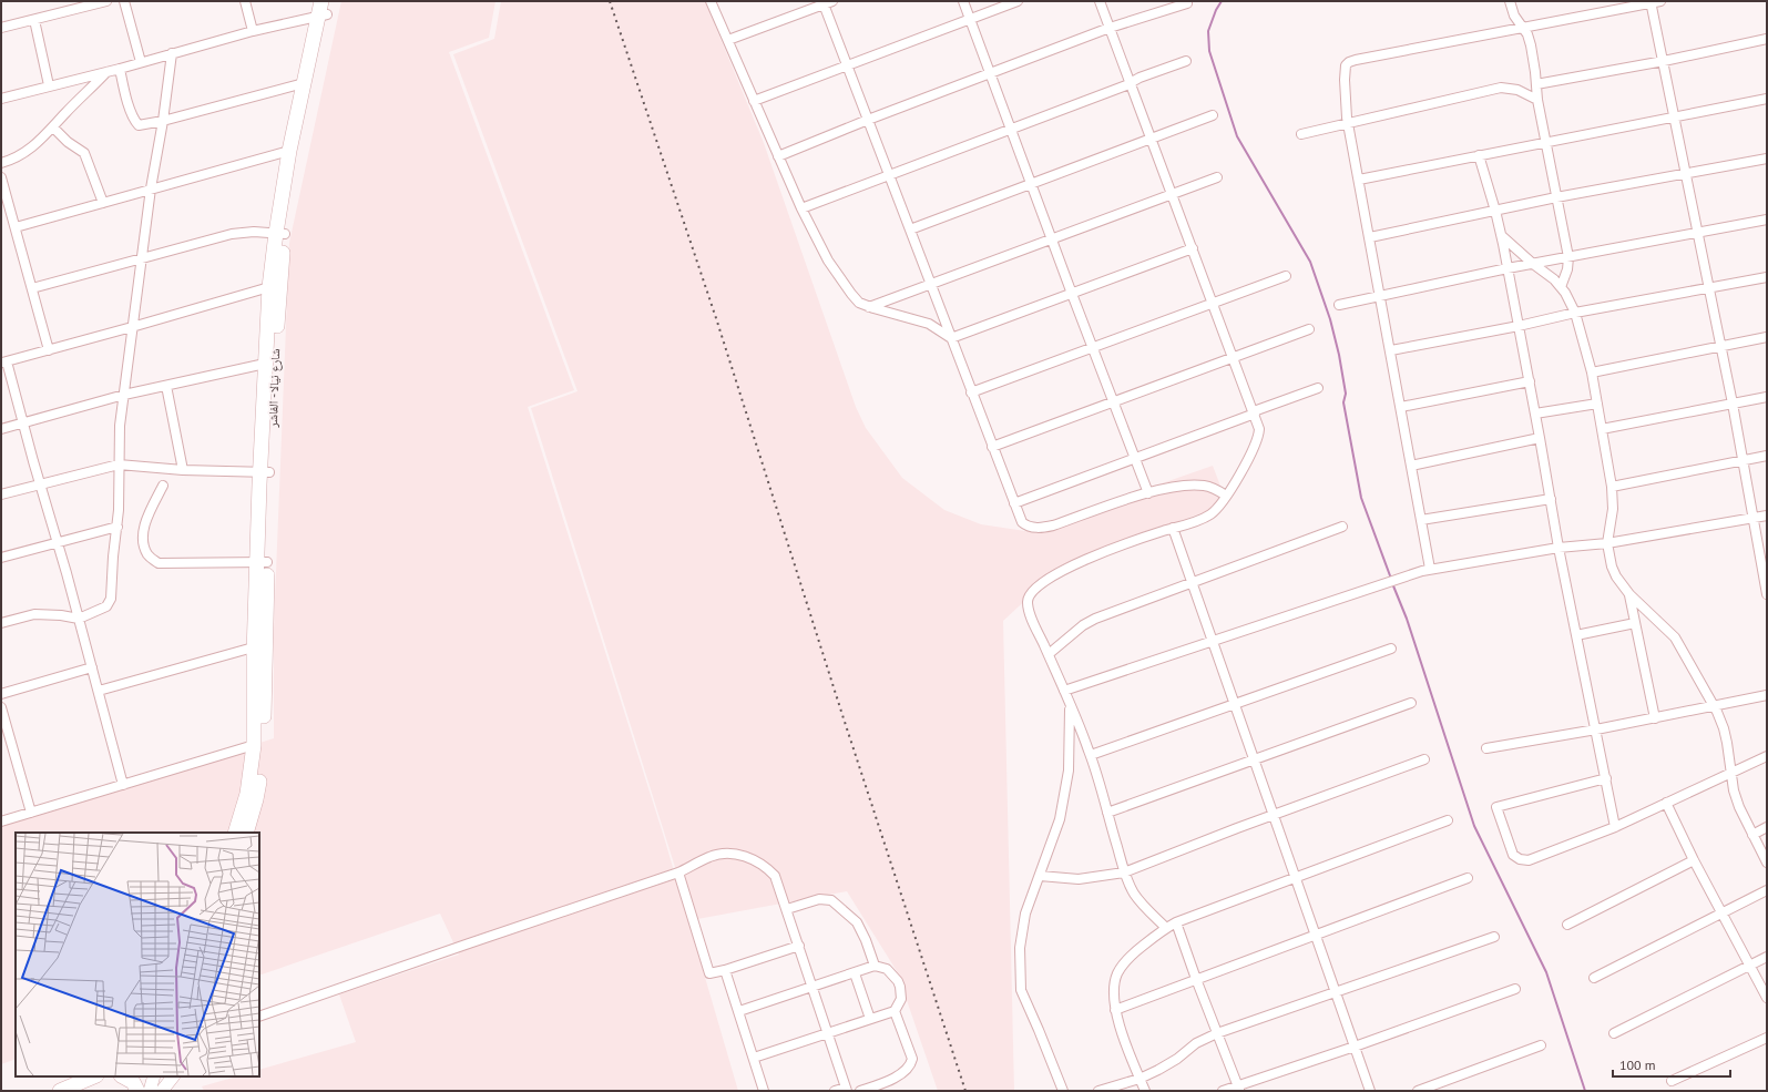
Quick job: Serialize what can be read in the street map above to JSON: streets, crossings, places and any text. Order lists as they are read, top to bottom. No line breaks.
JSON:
{"streets":{"highway":["شارع نيالا - الفاشر"]},"scale_bar":"100 m"}
